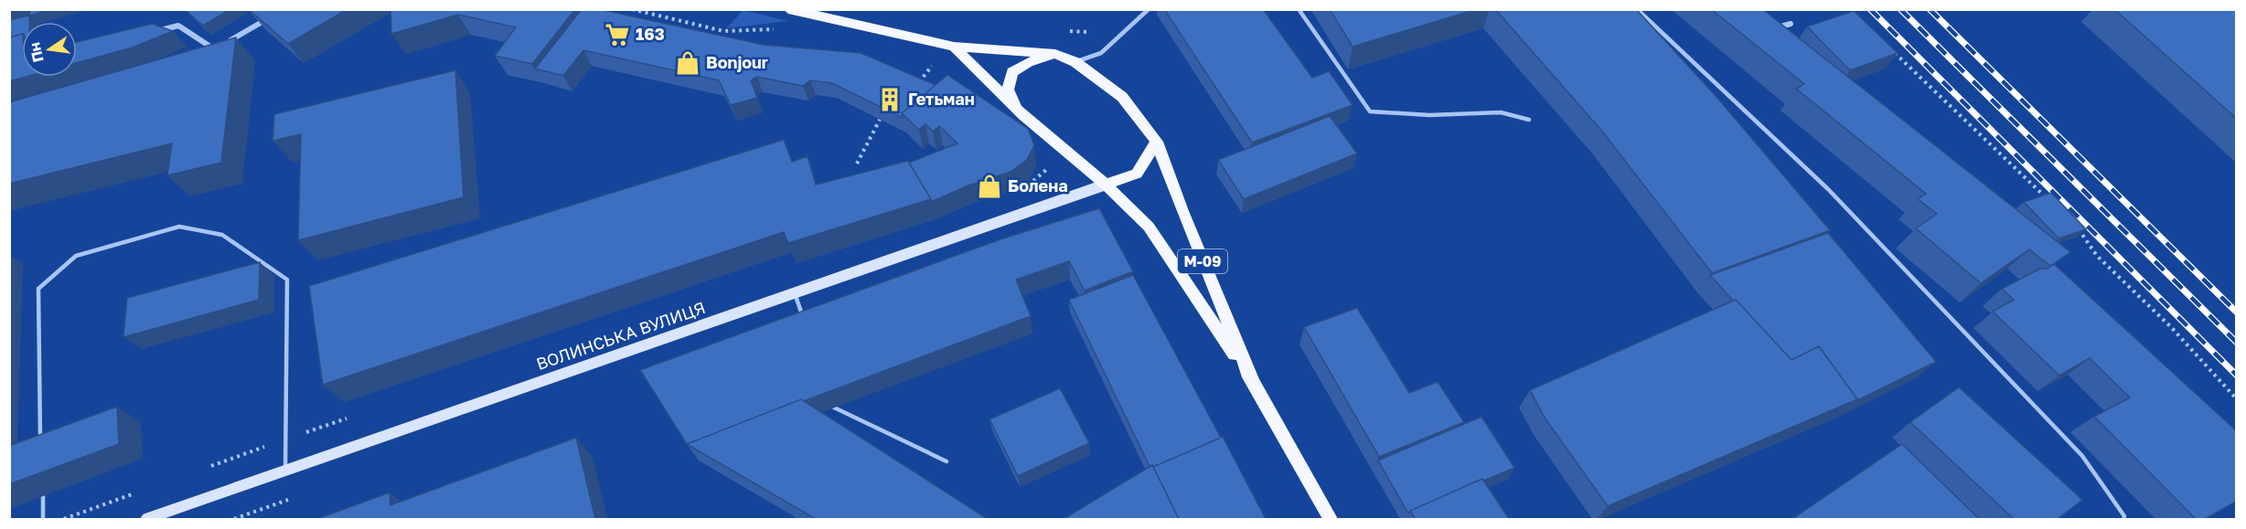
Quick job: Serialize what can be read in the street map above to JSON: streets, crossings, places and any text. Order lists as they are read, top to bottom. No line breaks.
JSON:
{"streets":{"main road":["М-09"],"street":["ВОЛИНСЬКА ВУЛИЦЯ"]},"crossings":[["М-09","ВОЛИНСЬКА ВУЛИЦЯ"]],"places":{"supermarket":["163"],"shop":["Bonjour","Болена"],"building":["Гетьман"]},"north":"left"}
